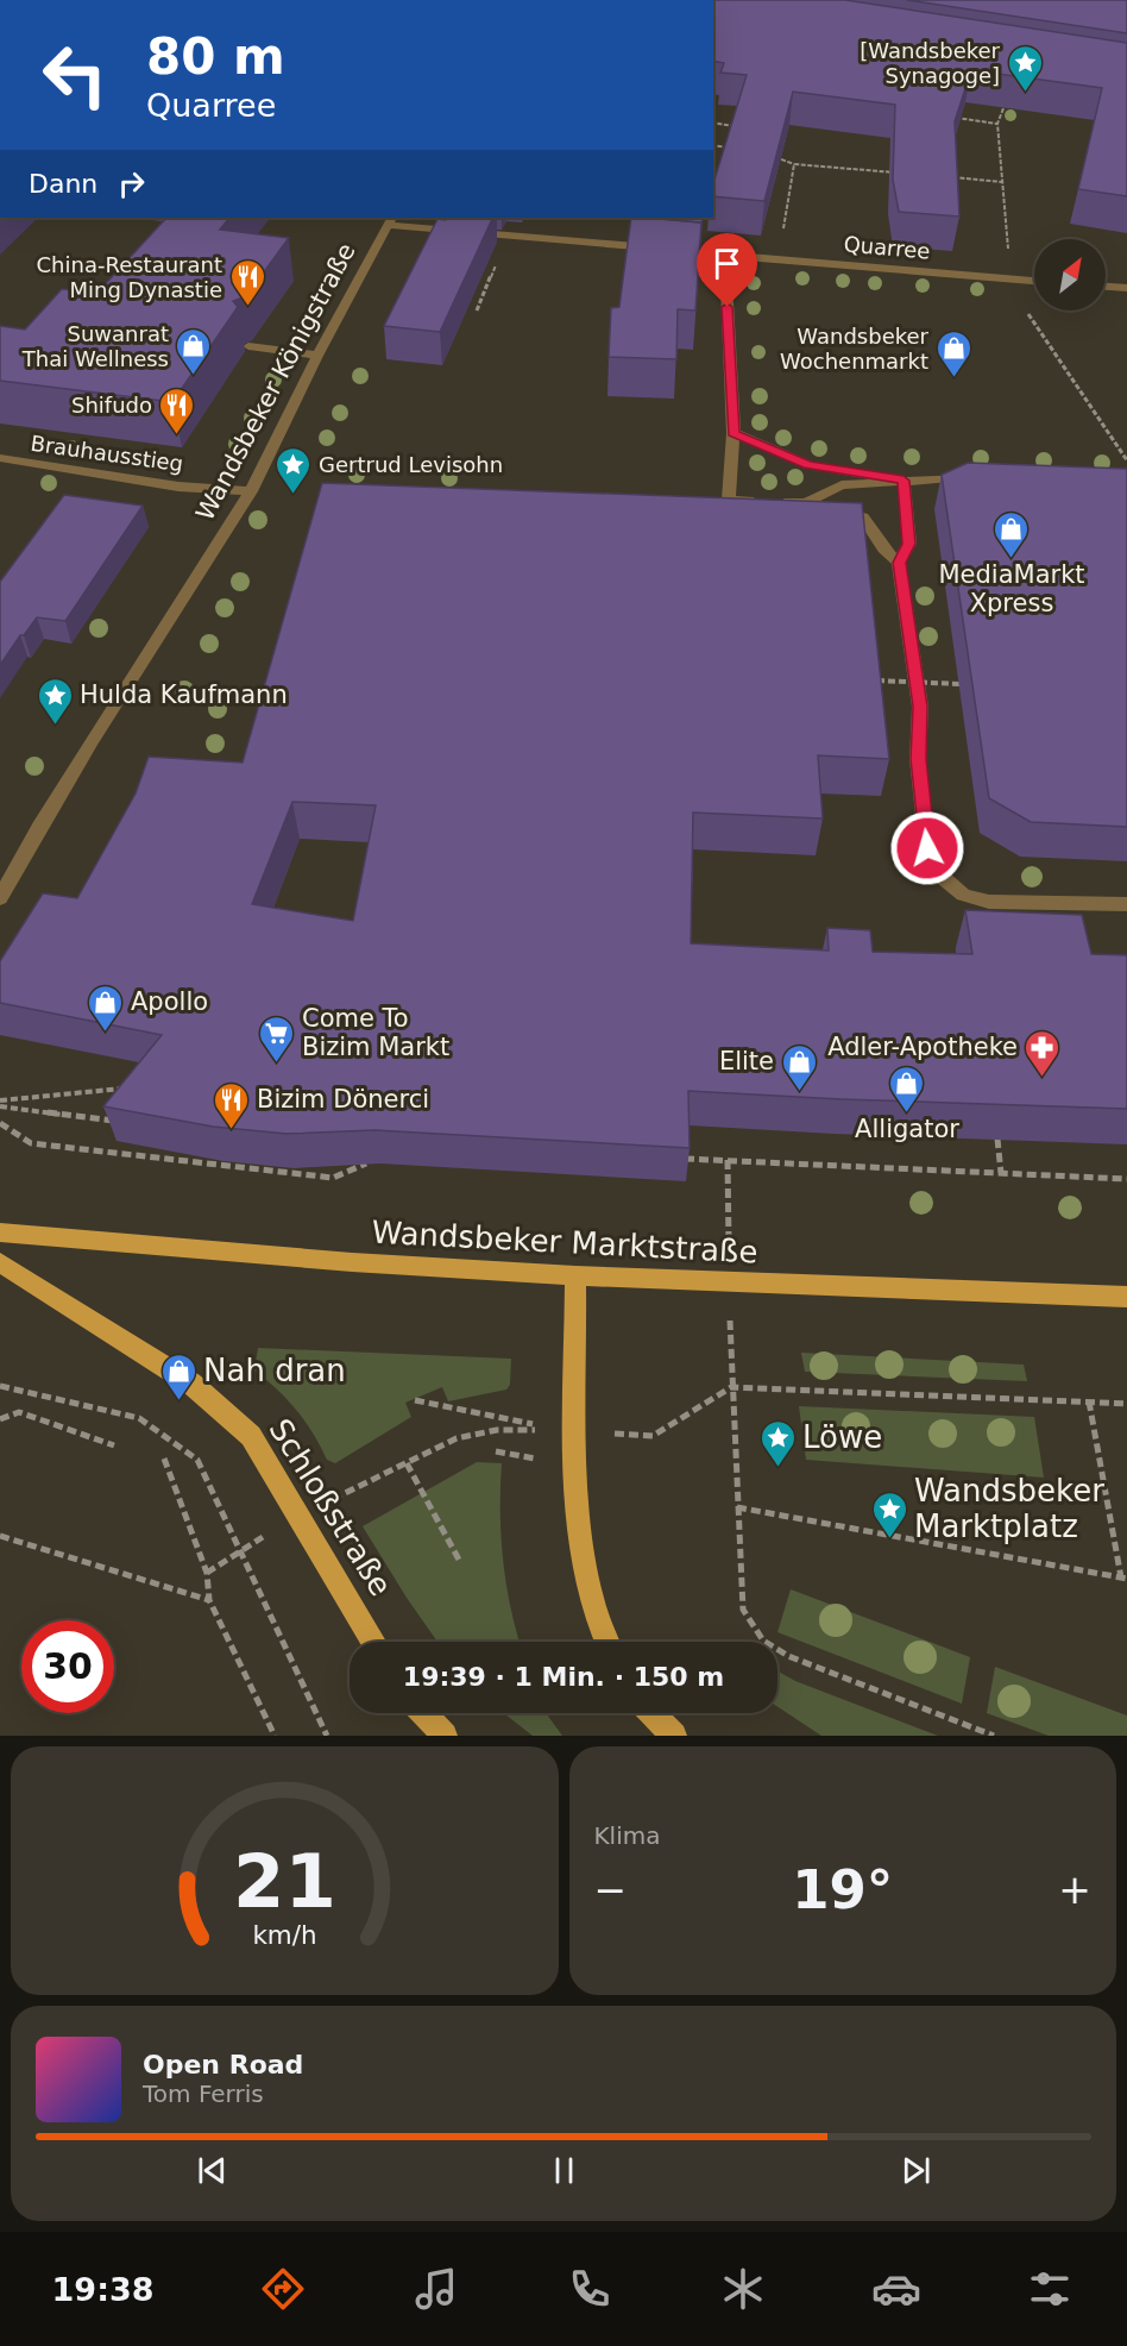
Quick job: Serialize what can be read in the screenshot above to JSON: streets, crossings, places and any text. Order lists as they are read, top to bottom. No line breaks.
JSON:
{"streets":{"main road":["Wandsbeker Marktstraße","Schloßstraße"],"street":["Quarree","Wandsbeker Königstraße","Brauhausstieg"]},"crossings":[["Quarree","Wandsbeker Königstraße"],["Wandsbeker Königstraße","Brauhausstieg"]],"places":{"place":["[Wandsbeker Synagoge]","Gertrud Levisohn","Hulda Kaufmann","Löwe","Wandsbeker Marktplatz"],"restaurant":["China-Restaurant Ming Dynastie","Shifudo","Bizim Dönerci"],"shop":["Suwanrat Thai Wellness","Wandsbeker Wochenmarkt","MediaMarkt Xpress","Apollo","Elite","Alligator","Nah dran"],"supermarket":["Come To Bizim Markt"],"pharmacy":["Adler-Apotheke"]},"north":"top right","page":{"turn":["80 m","Quarree"],"then":"Dann","limit":"30","trip":"19:39 · 1 Min. · 150 m","tile":"Klima","heat":["−","19°","+"],"song":["Open Road","Tom Ferris"],"tabs":"19:38","gauge":["21","km/h"]}}
